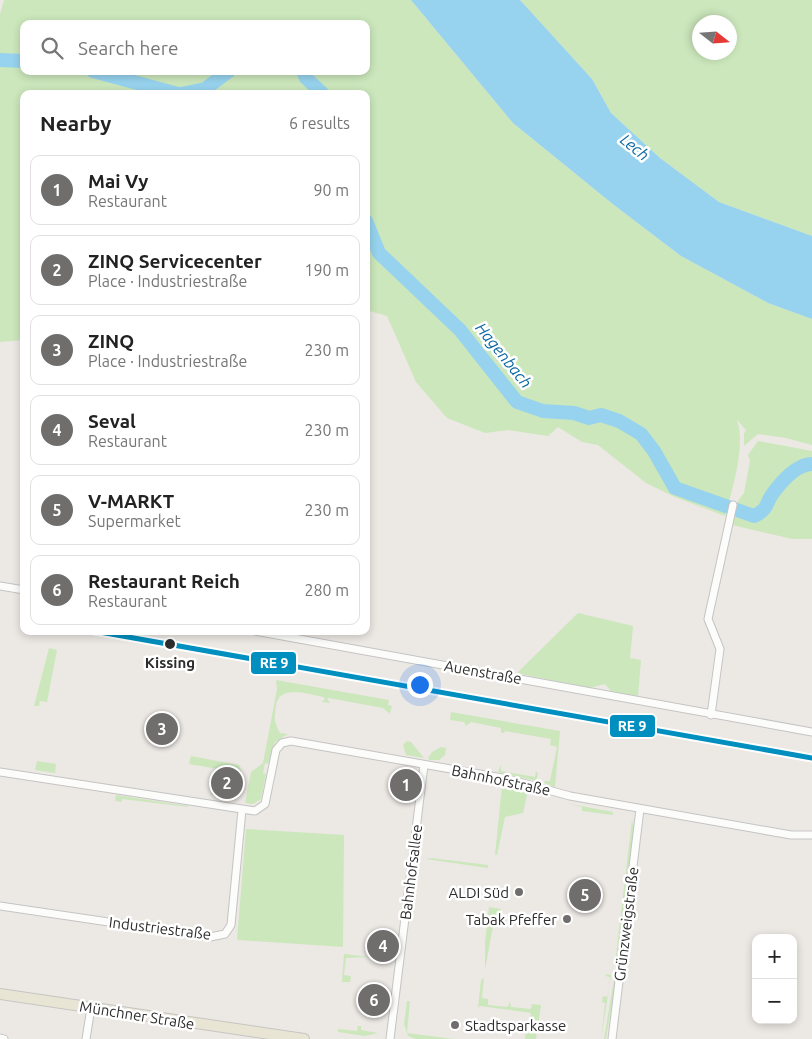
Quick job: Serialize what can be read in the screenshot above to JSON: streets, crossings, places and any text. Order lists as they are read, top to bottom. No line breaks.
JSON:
{"streets":{"main road":["Münchner Straße"],"street":["Auenstraße","Bahnhofstraße","Bahnhofsallee","Grünzweigstraße","Industriestraße"]},"crossings":[["Bahnhofstraße","Bahnhofsallee"],["Bahnhofstraße","Grünzweigstraße"],["Bahnhofstraße","Industriestraße"]],"water":["Lech","Hagenbach"],"places":["Kissing","ALDI Süd","Tabak Pfeffer","Stadtsparkasse"],"north":"right","page":{"search":"Search here","heading":["Nearby","6 results"],"list":[{"mark":"1","name":"Mai Vy","note":"Restaurant","value":"90 m"},{"mark":"2","name":"ZINQ Servicecenter","note":"Place · Industriestraße","value":"190 m"},{"mark":"3","name":"ZINQ","note":"Place · Industriestraße","value":"230 m"},{"mark":"4","name":"Seval","note":"Restaurant","value":"230 m"},{"mark":"5","name":"V-MARKT","note":"Supermarket","value":"230 m"},{"mark":"6","name":"Restaurant Reich","note":"Restaurant","value":"280 m"}],"pins":["3","2","1","5","4","6"],"map_buttons":["+","−"]}}
